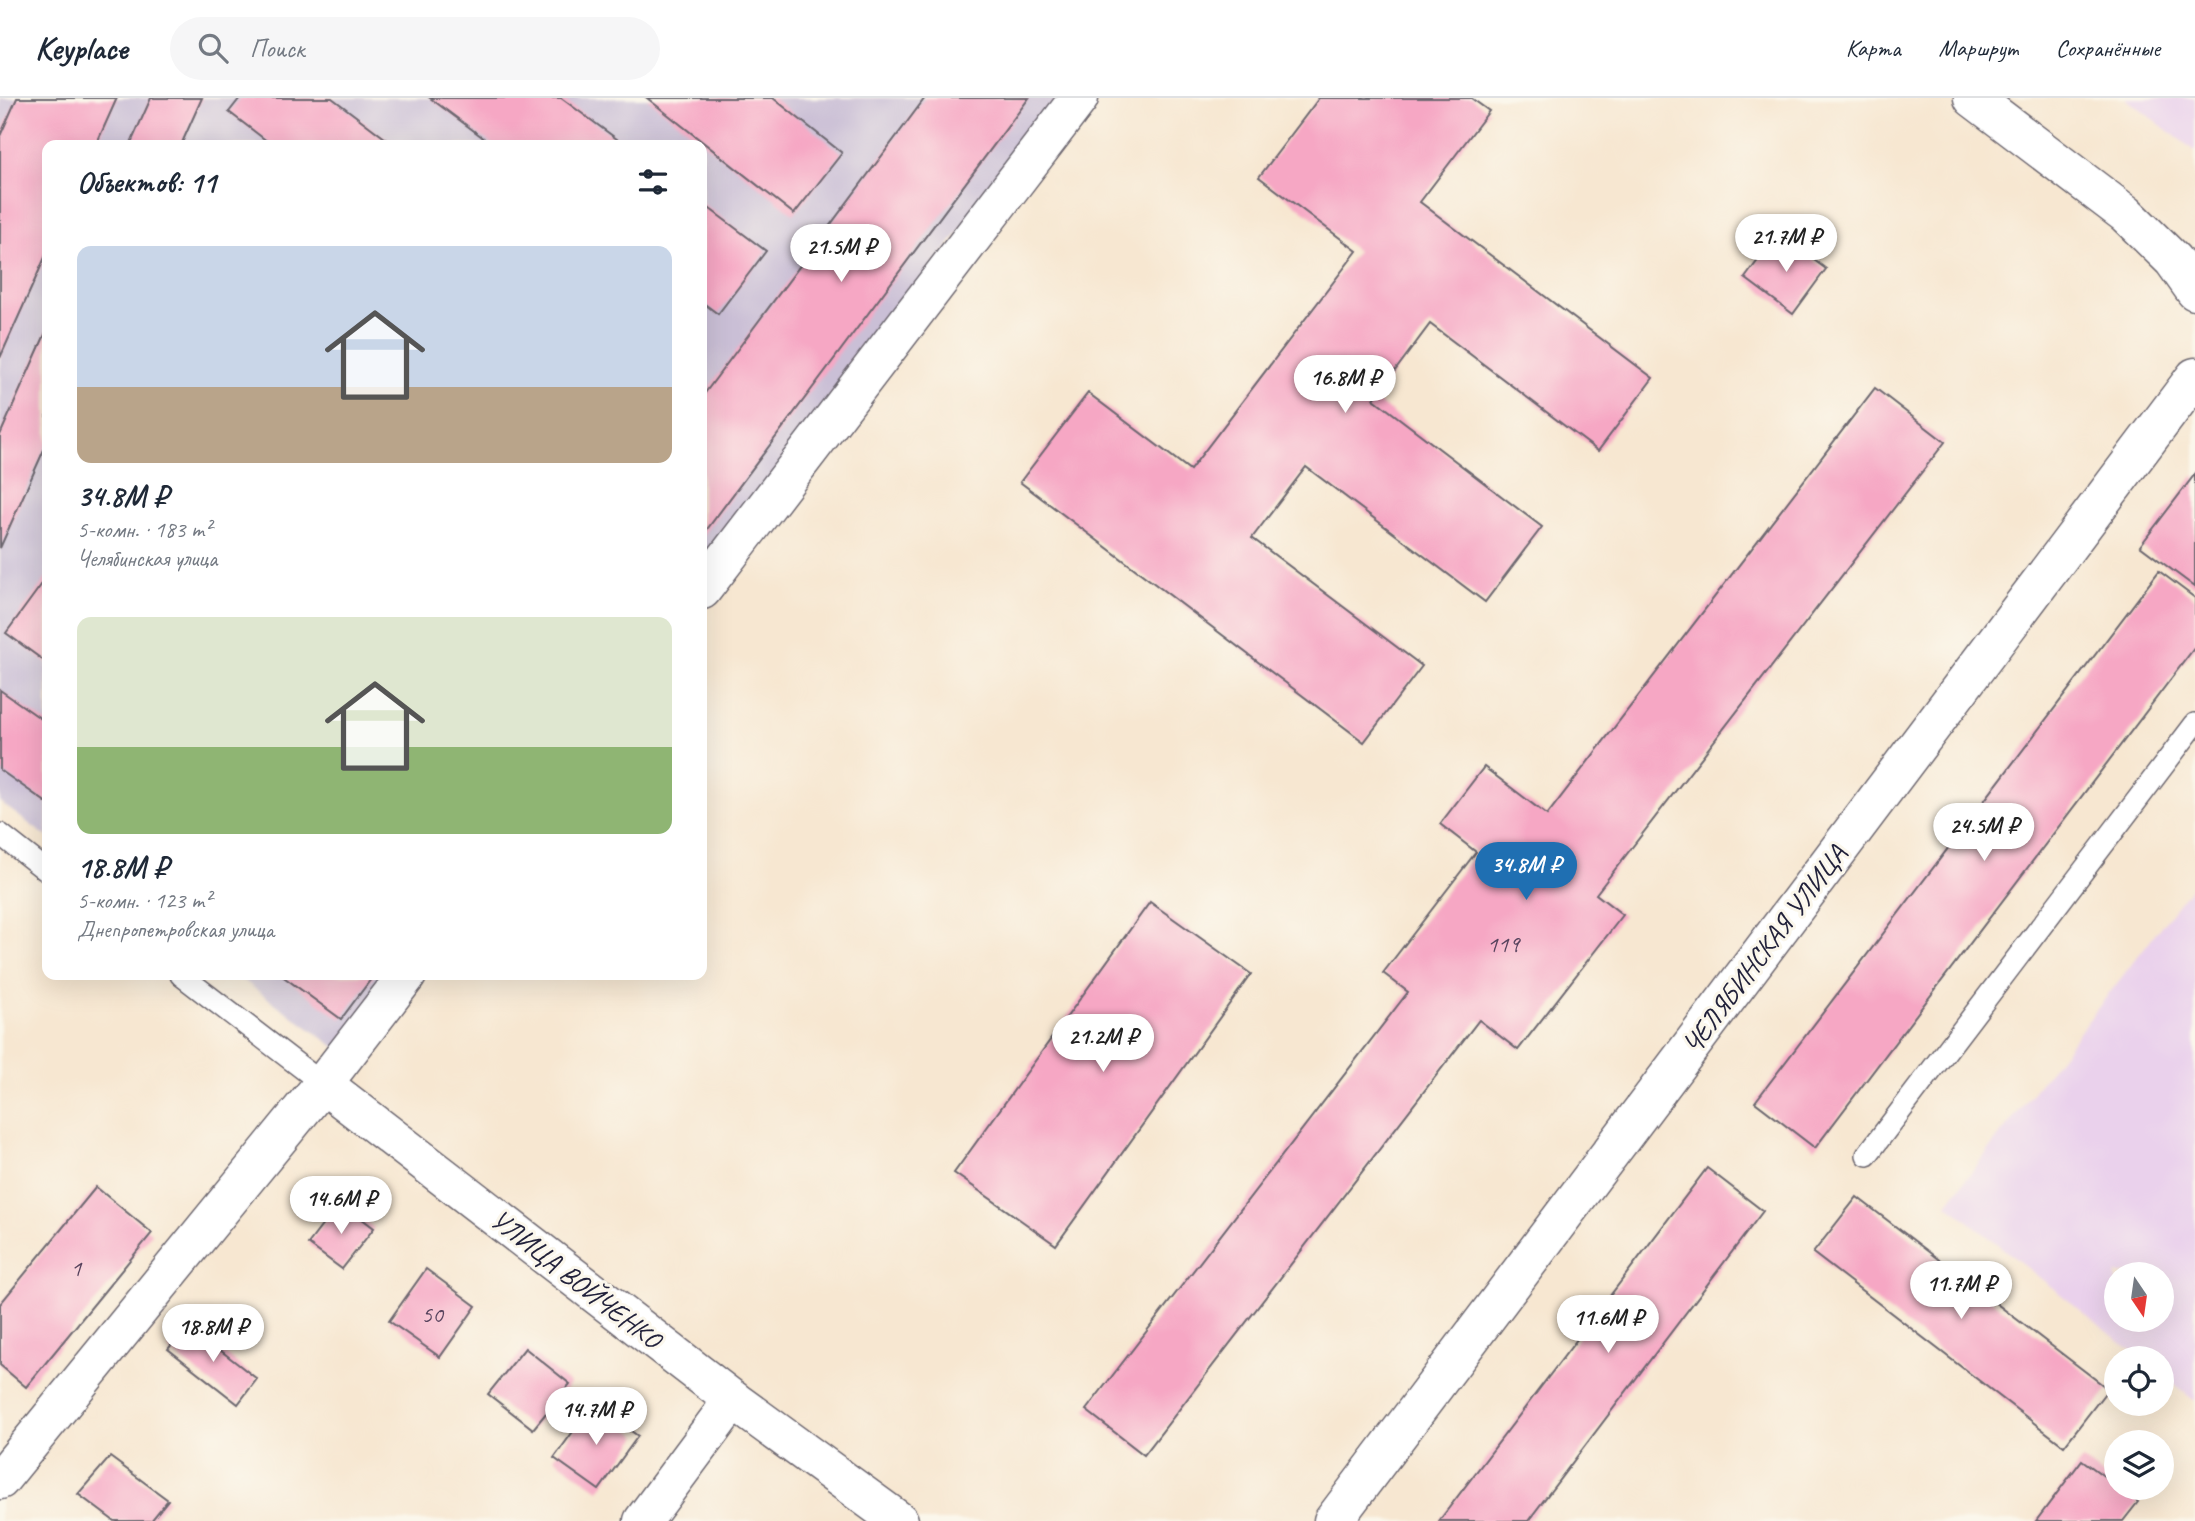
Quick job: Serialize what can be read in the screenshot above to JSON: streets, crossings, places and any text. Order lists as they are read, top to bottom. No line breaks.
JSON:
{"streets":{"street":["ЧЕЛЯБИНСКАЯ УЛИЦА","УЛИЦА ВОЙЧЕНКО"]},"house_numbers":["119","1","50"],"north":"bottom","page":{"header":"Keyplace","search":"Поиск","nav":["Карта","Маршрут","Сохранённые"],"heading":"Объектов: 11","price":["21.7M ₽","21.5M ₽","16.8M ₽","24.5M ₽","34.8M ₽","21.2M ₽","14.6M ₽","11.7M ₽","11.6M ₽","18.8M ₽","14.7M ₽"],"list":[{"name":"34.8M ₽","note":"5-комн. · 183 m² · Челябинская улица"},{"name":"18.8M ₽","note":"5-комн. · 123 m² · Днепропетровская улица"}]}}
